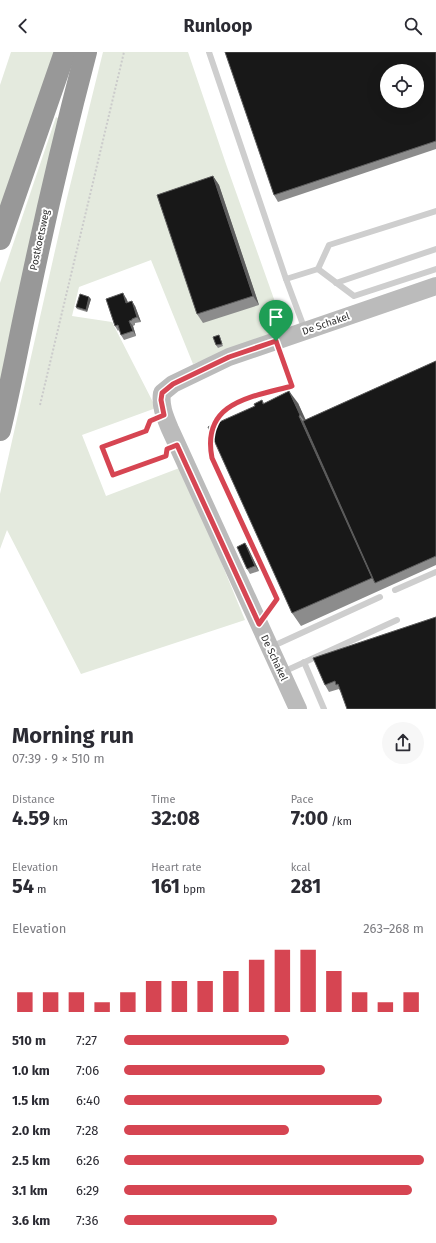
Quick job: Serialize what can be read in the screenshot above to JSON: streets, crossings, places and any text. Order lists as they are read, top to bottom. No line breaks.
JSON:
{"streets":{"highway":["Postkoetsweg"],"street":["De Schakel"]},"page":{"header":"Runloop","heading":["Morning run","07:39 · 9 × 510 m"],"stats":[["Distance","4.59 km"],["Time","32:08"],["Pace","7:00 /km"],["Elevation","54 m"],["Heart rate","161 bpm"],["kcal","281"]],"chart":["Elevation","263–268 m"],"list":[{"name":"510 m","note":"7:27"},{"name":"1.0 km","note":"7:06"},{"name":"1.5 km","note":"6:40"},{"name":"2.0 km","note":"7:28"},{"name":"2.5 km","note":"6:26"},{"name":"3.1 km","note":"6:29"},{"name":"3.6 km","note":"7:36"}]}}
